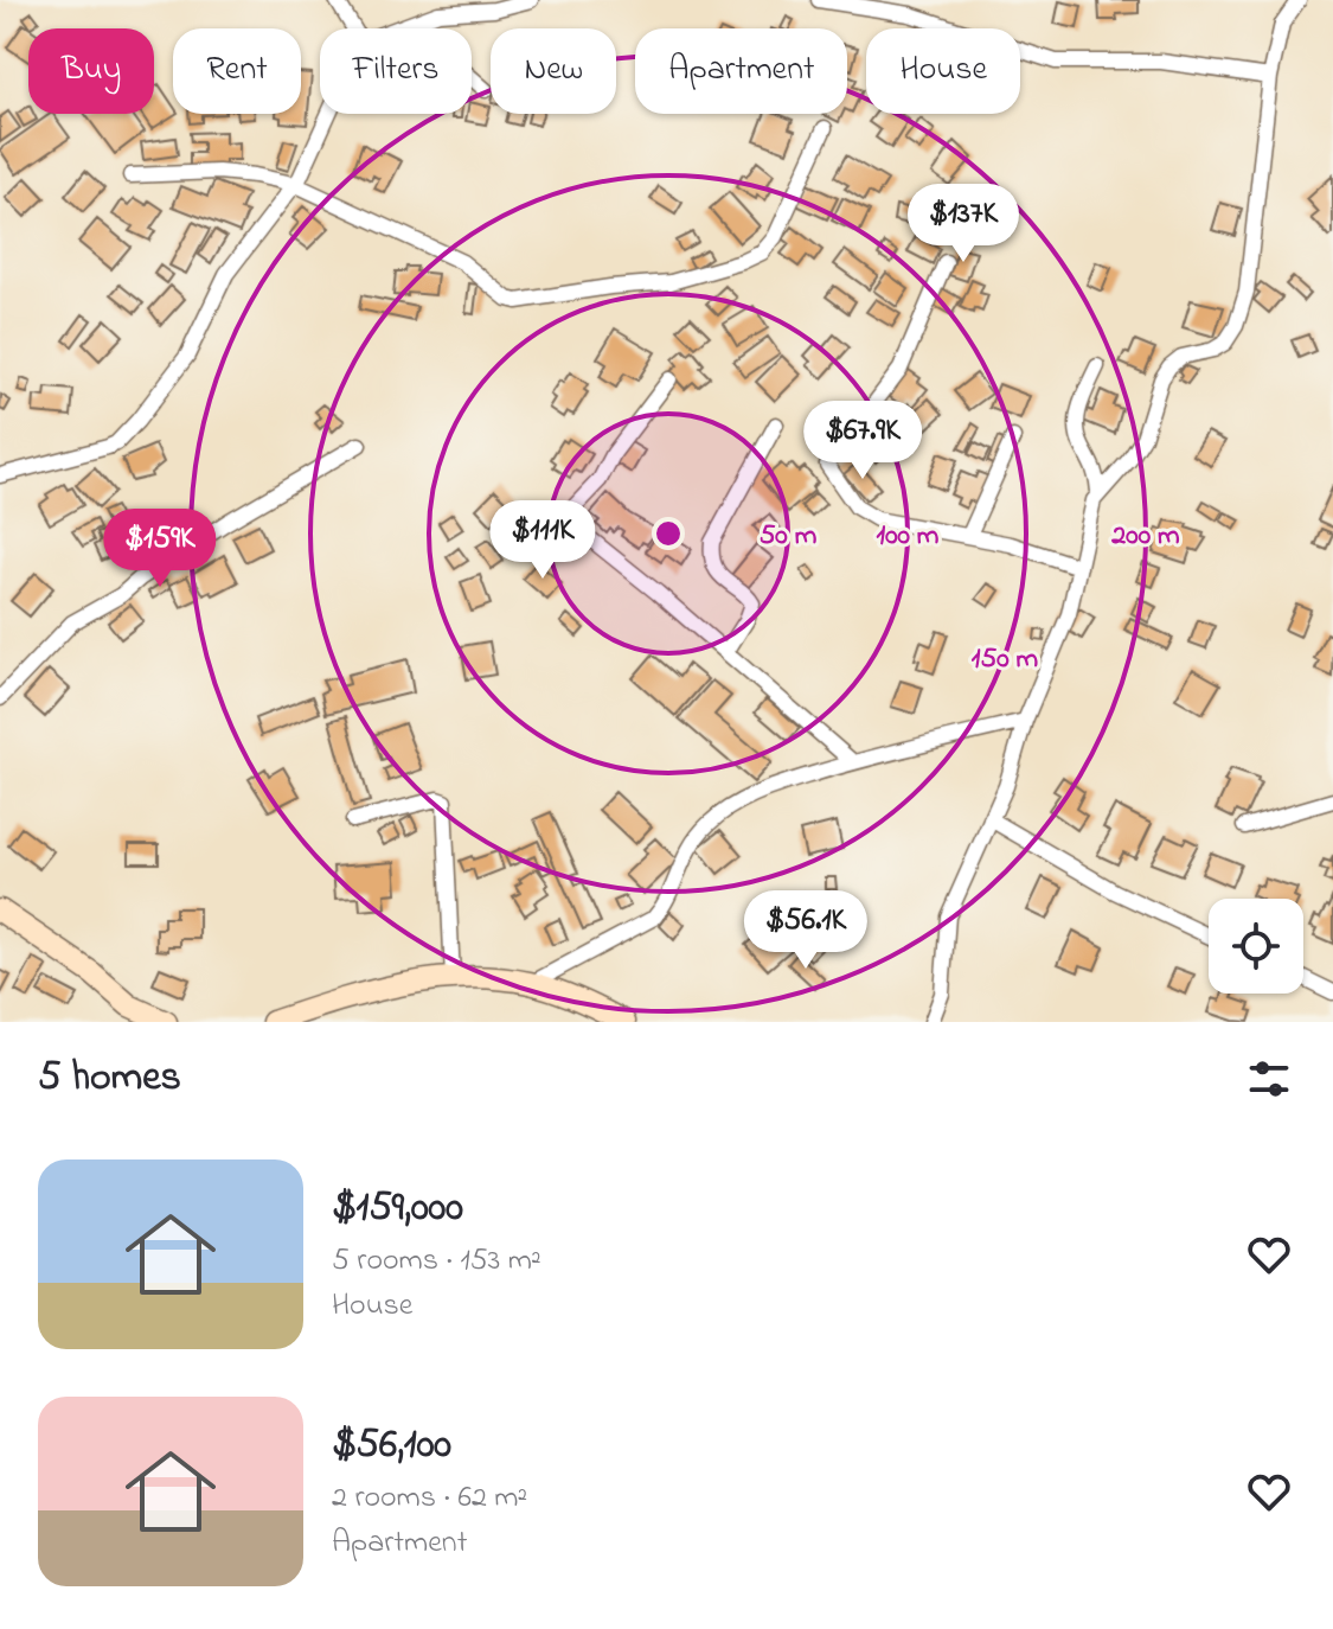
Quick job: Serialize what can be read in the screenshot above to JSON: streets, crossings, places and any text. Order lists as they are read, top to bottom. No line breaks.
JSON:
{"page":{"chip":["Buy","Rent","Filters","New","Apartment","House"],"price":["$137K","$67.9K","$111K","$159K","$56.1K"],"heading":"5 homes","list":[{"name":"$159,000","note":"5 rooms · 153 m² · House"},{"name":"$56,100","note":"2 rooms · 62 m² · Apartment"}]},"rings":["50 m","100 m","200 m","150 m"]}
